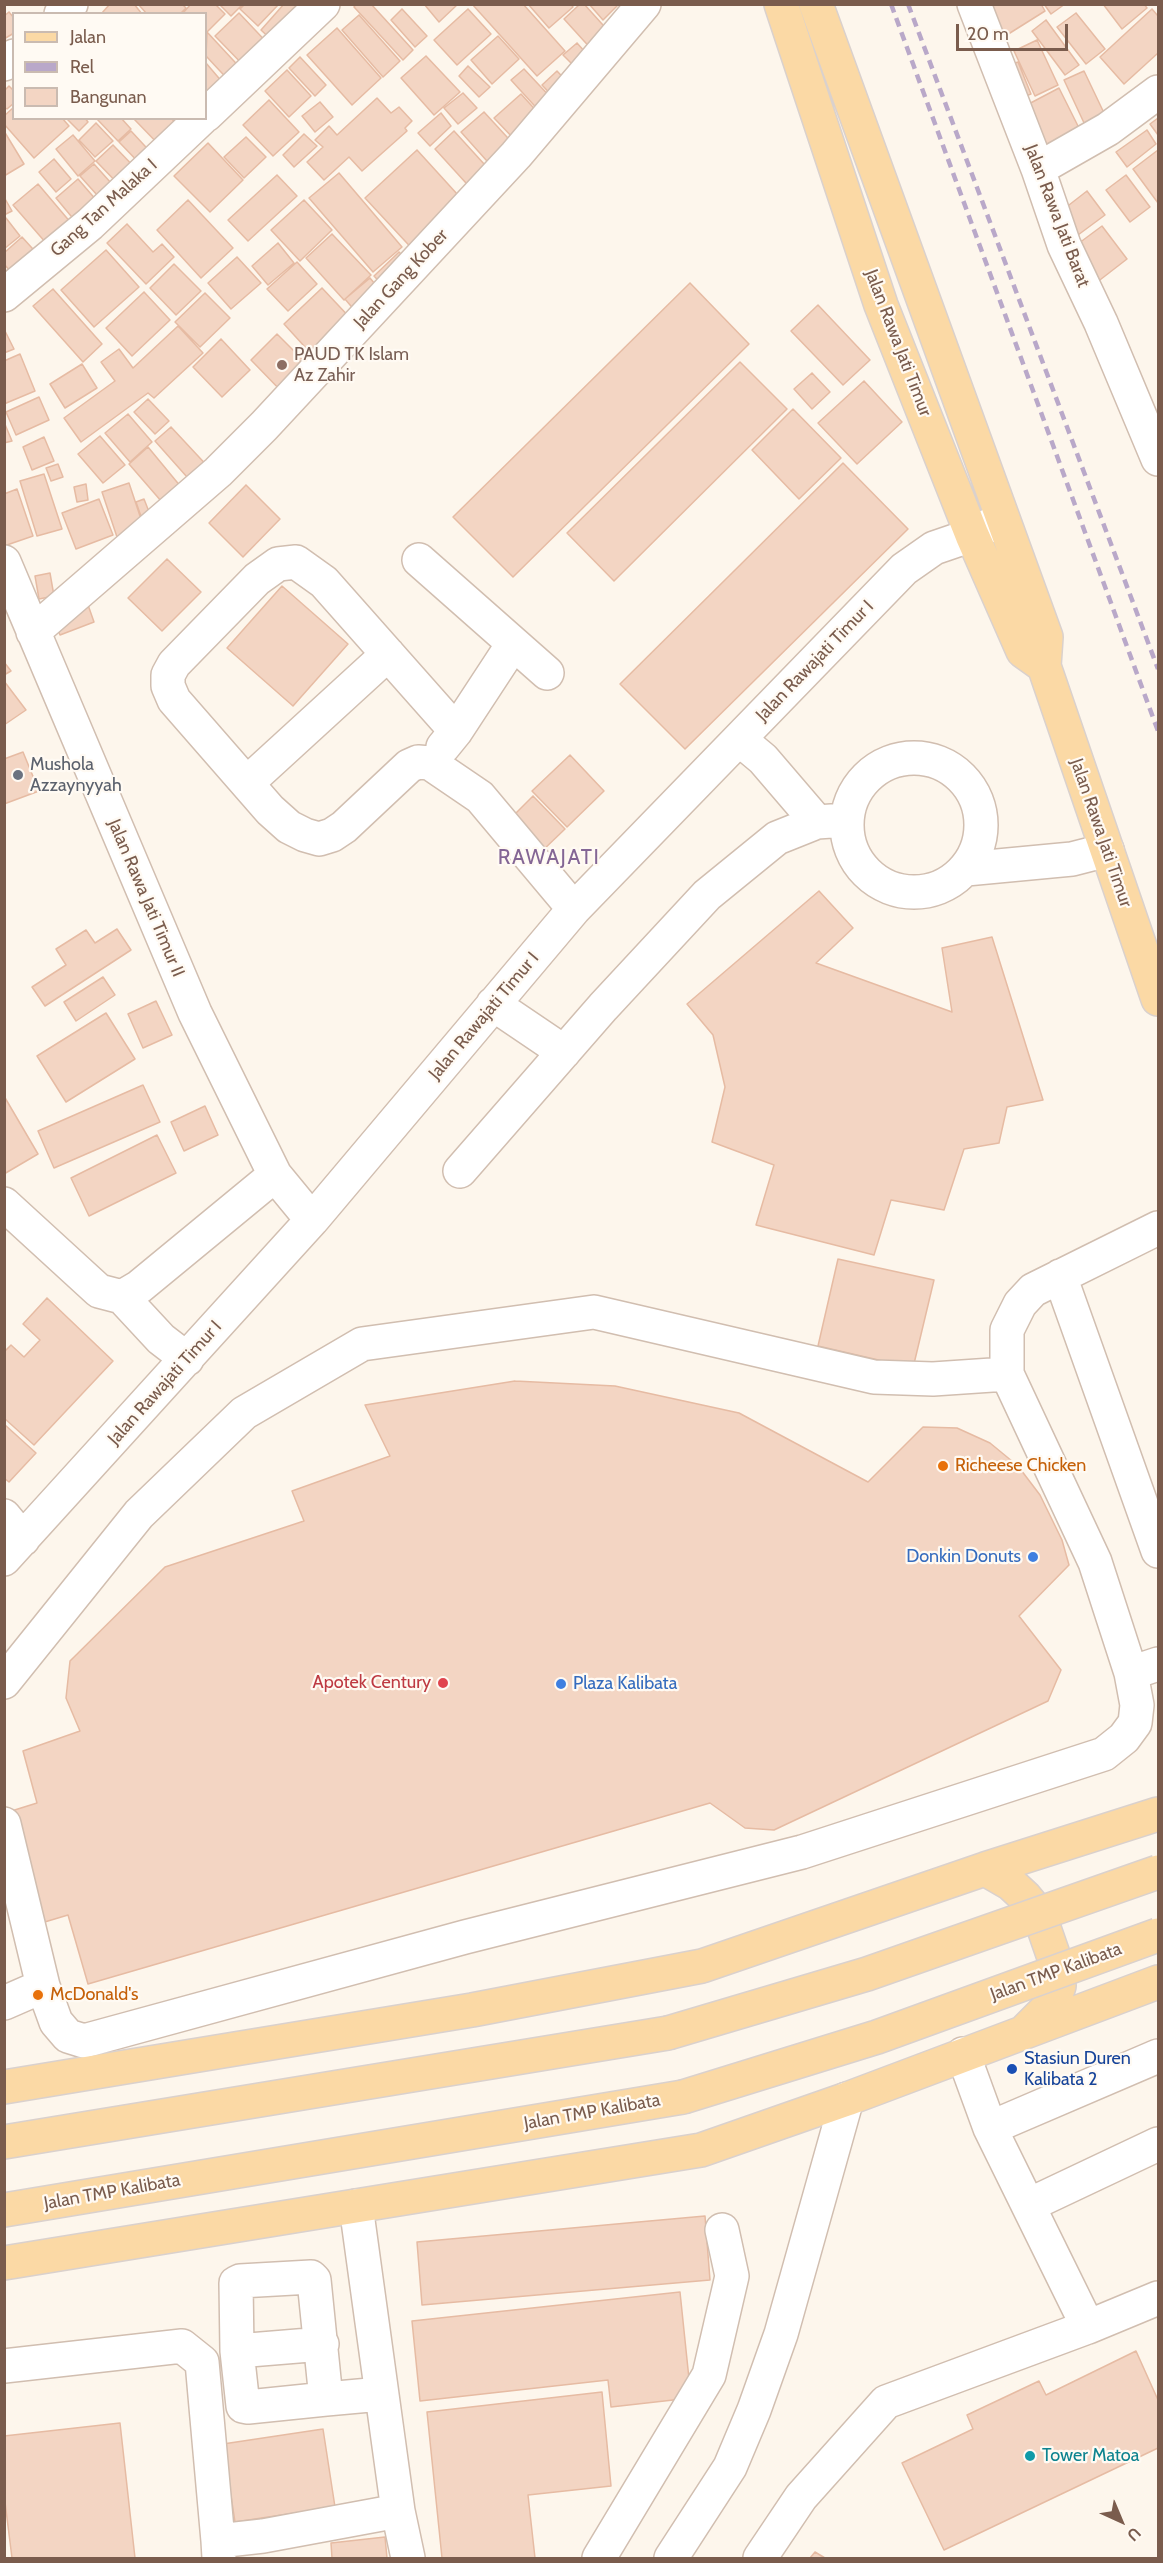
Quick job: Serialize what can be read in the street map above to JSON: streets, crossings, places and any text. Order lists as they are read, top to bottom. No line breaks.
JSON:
{"streets":{"main road":["Jalan Rawa Jati Timur","Jalan TMP Kalibata"],"street":["Gang Tan Malaka I","Jalan Rawa Jati Barat","Jalan Gang Kober","Jalan Rawajati Timur I","Jalan Rawa Jati Timur II"]},"crossings":[["Jalan Gang Kober","Jalan Rawa Jati Timur II"],["Jalan Rawa Jati Timur","Jalan Rawajati Timur I"],["Jalan Rawajati Timur I","Jalan Rawa Jati Timur II"]],"districts":["RAWAJATI"],"places":["PAUD TK Islam Az Zahir","Mushola Azzaynyyah","Richeese Chicken","Donkin Donuts","Apotek Century","Plaza Kalibata","McDonald's","Stasiun Duren Kalibata 2","Tower Matoa"],"legend":["Jalan","Rel","Bangunan"],"scale_bar":"20 m","north":"bottom right"}
